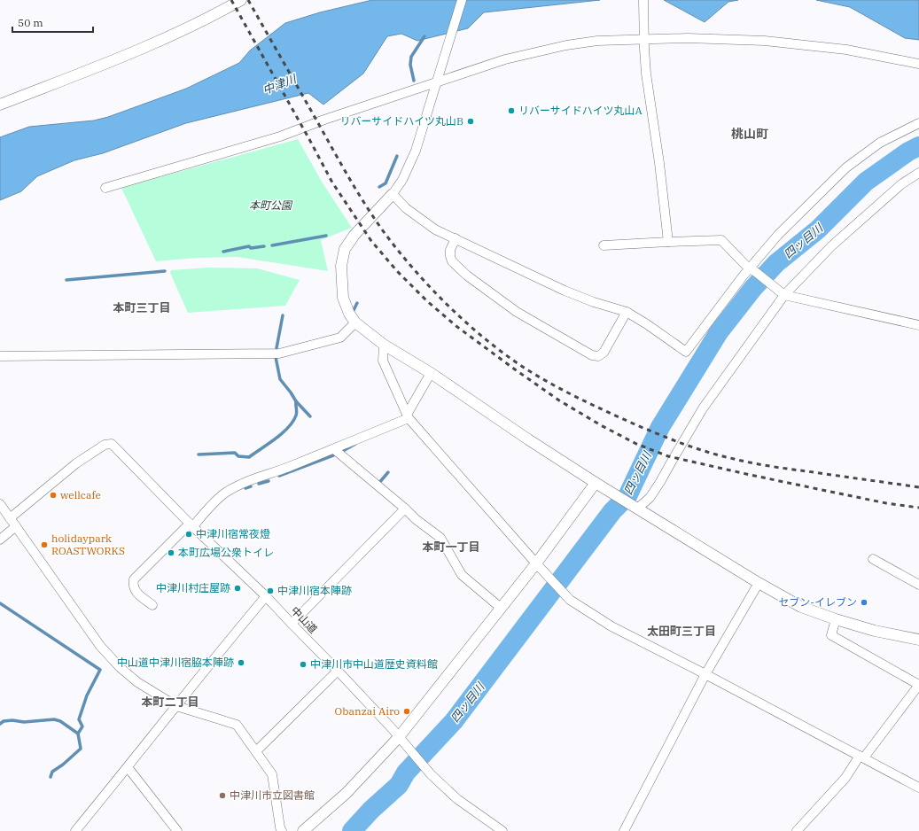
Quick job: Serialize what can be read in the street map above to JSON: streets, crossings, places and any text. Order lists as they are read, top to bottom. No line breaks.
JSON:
{"streets":{"street":["中山道"]},"districts":["桃山町","本町三丁目","本町一丁目","太田町三丁目","本町二丁目"],"water":["中津川","四ッ目川"],"parks":["本町公園"],"places":["リバーサイドハイツ丸山A","リバーサイドハイツ丸山B","wellcafe","中津川宿常夜燈","holidaypark ROASTWORKS","本町広場公衆トイレ","中津川村庄屋跡","中津川宿本陣跡","セブン-イレブン","中山道中津川宿脇本陣跡","中津川市中山道歴史資料館","Obanzai Airo","中津川市立図書館"],"scale_bar":"50 m"}
